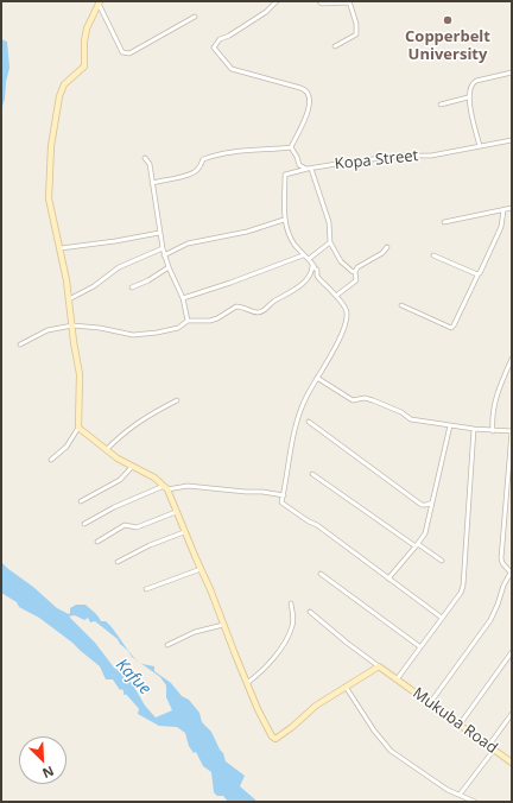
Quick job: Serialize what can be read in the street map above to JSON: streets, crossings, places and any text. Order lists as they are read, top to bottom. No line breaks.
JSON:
{"streets":{"street":["Kopa Street","Mukuba Road"]},"water":["Kafue"],"places":["Copperbelt University"],"north":"bottom right"}
